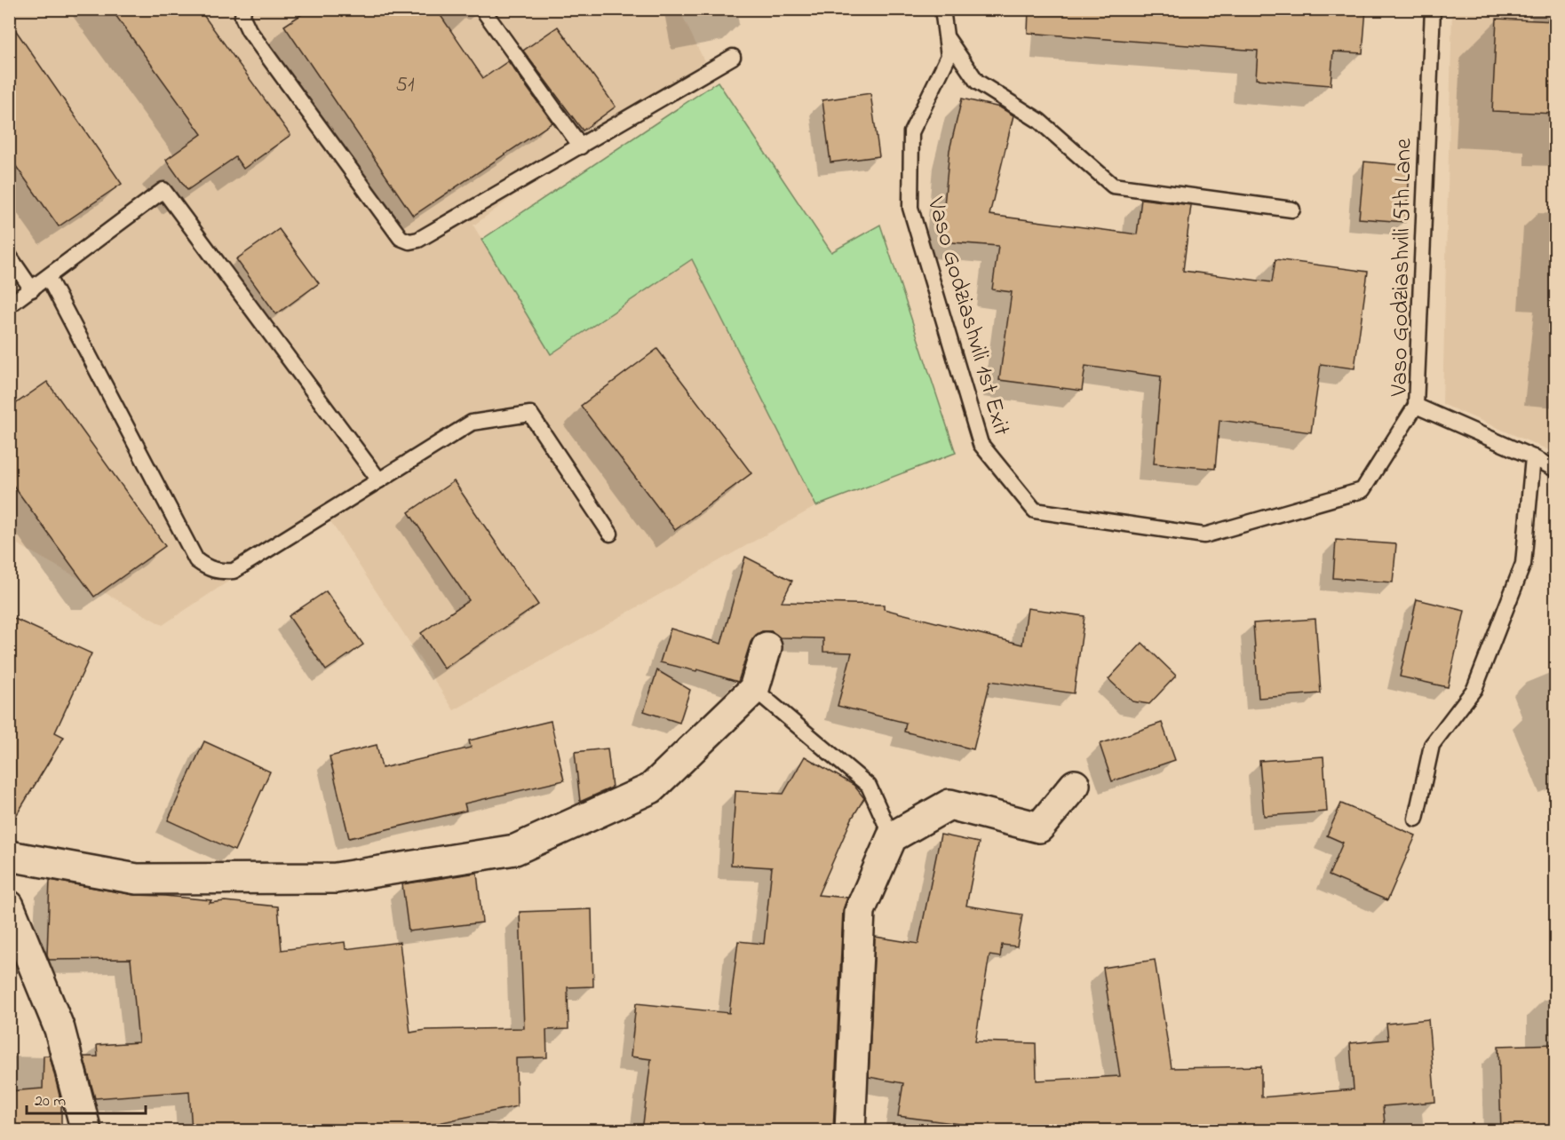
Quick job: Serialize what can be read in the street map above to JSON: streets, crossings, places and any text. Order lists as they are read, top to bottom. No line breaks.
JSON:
{"streets":{"lane":["Vaso Godziashvili 5th Lane","Vaso Godziashvili 1st Exit"]},"crossings":[["Vaso Godziashvili 5th Lane","Vaso Godziashvili 1st Exit"]],"house_numbers":["51"],"scale_bar":"20 m"}
